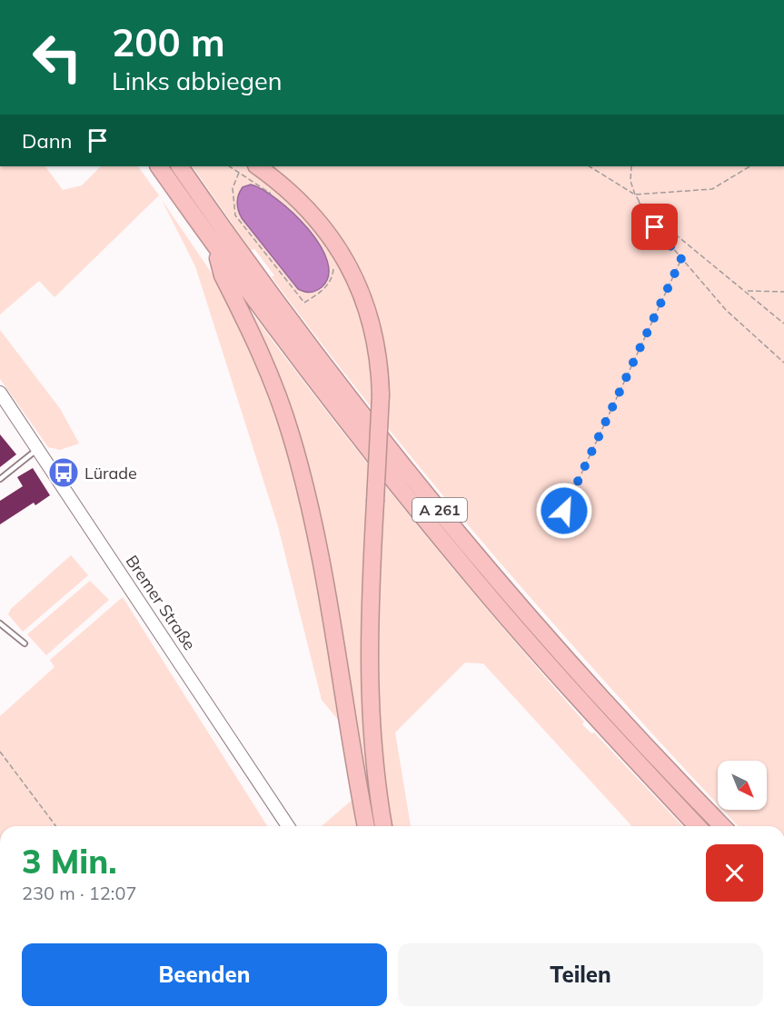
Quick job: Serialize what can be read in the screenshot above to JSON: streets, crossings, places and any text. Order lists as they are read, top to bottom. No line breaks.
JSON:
{"streets":{"highway":["A 261"],"main road":["Bremer Straße"]},"places":{"bus stop":["Lürade"]},"north":"bottom right","page":{"turn":["200 m","Links abbiegen"],"then":"Dann","heading":["3 Min.","230 m · 12:07"],"buttons":["Beenden","Teilen"]}}
